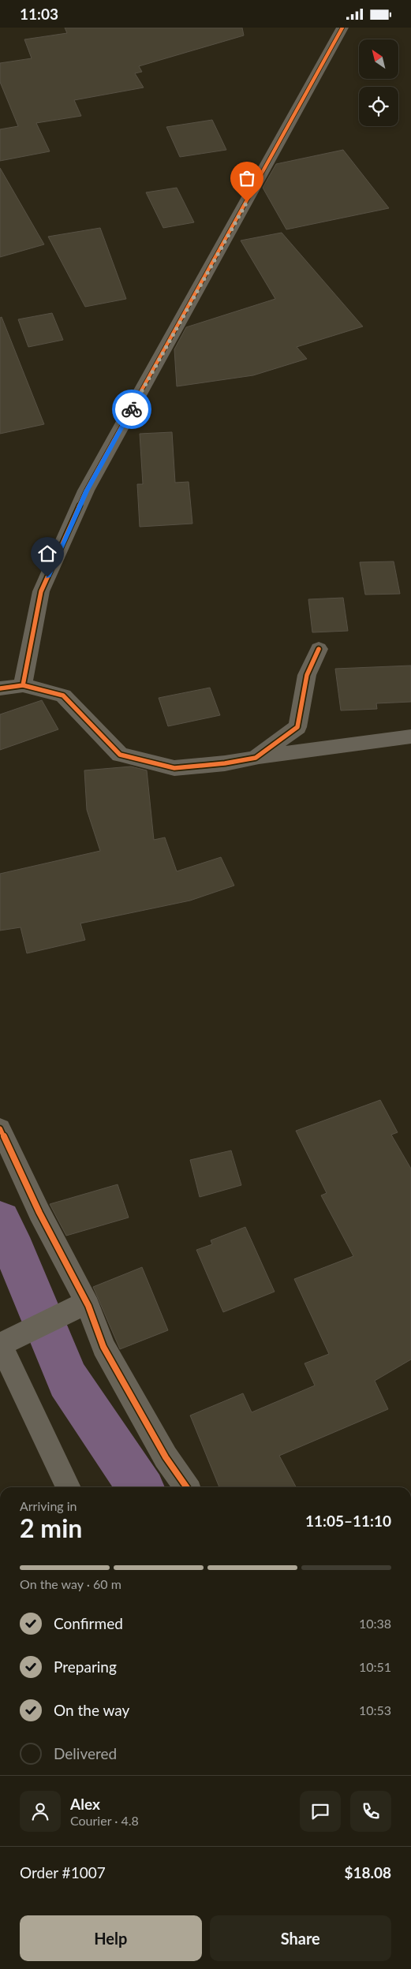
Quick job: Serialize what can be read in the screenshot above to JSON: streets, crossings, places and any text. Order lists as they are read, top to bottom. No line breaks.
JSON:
{"north":"top left","page":{"status":"11:03","heading":["2 min","Arriving in","11:05–11:10"],"panel":["Alex","Courier · 4.8","Order #1007","$18.08"],"bar":"On the way · 60 m","list":[["Confirmed","10:38"],["Preparing","10:51"],["On the way","10:53"],"Delivered"],"buttons":["Help","Share"]}}
